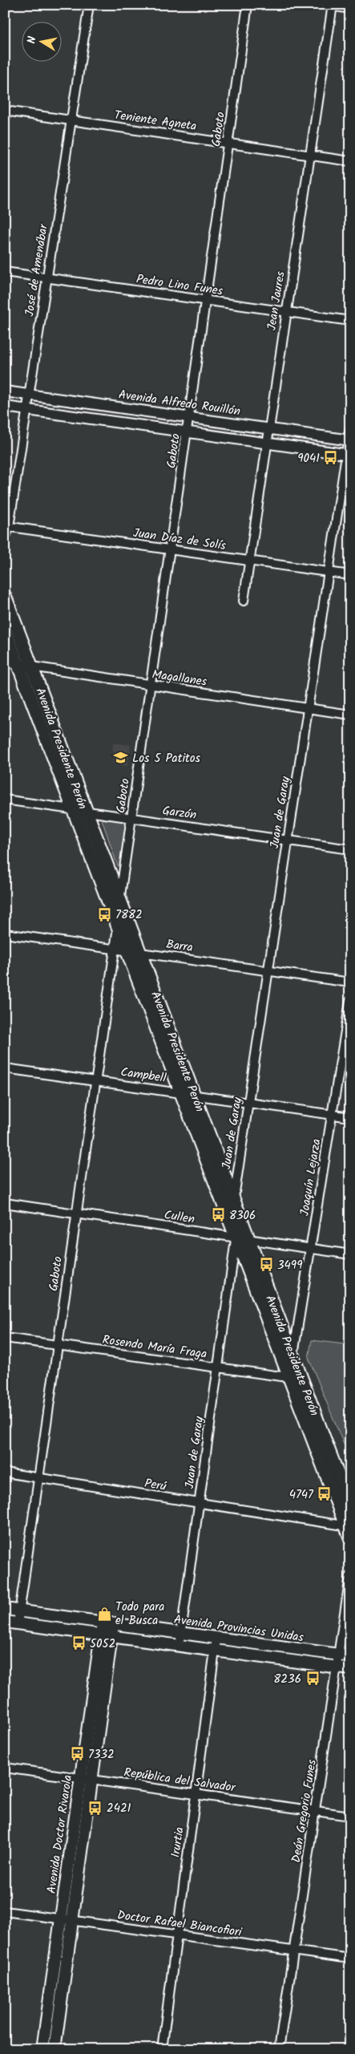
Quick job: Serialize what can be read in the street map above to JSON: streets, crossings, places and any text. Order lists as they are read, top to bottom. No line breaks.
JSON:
{"streets":{"main road":["Avenida Presidente Perón","Avenida Provincias Unidas","Avenida Doctor Rivarola"],"street":["Teniente Agneta","Gaboto","José de Amenábar","Pedro Lino Funes","Jean Jaures","Avenida Alfredo Rouillón","Juan Díaz de Solís","Magallanes","Garzón","Juan de Garay","Barra","Campbell","Joaquín Lejarza","Cullen","Rosendo María Fraga","Perú","República del Salvador","Deán Gregorio Funes","Irurtia","Doctor Rafael Biancofiori"]},"crossings":[["Teniente Agneta","Gaboto"],["Teniente Agneta","José de Amenábar"],["Teniente Agneta","Jean Jaures"],["Gaboto","Pedro Lino Funes"],["Gaboto","Avenida Alfredo Rouillón"],["Gaboto","Juan Díaz de Solís"],["Gaboto","Magallanes"],["Gaboto","Avenida Presidente Perón"],["Gaboto","Garzón"],["Gaboto","Barra"],["Gaboto","Campbell"],["Gaboto","Cullen"],["Gaboto","Rosendo María Fraga"],["Gaboto","Perú"],["Gaboto","Avenida Provincias Unidas"],["José de Amenábar","Pedro Lino Funes"],["José de Amenábar","Avenida Alfredo Rouillón"],["José de Amenábar","Juan Díaz de Solís"],["Pedro Lino Funes","Jean Jaures"],["Jean Jaures","Avenida Alfredo Rouillón"],["Jean Jaures","Juan Díaz de Solís"],["Avenida Alfredo Rouillón","Juan de Garay"],["Juan Díaz de Solís","Juan de Garay"],["Magallanes","Avenida Presidente Perón"],["Magallanes","Juan de Garay"],["Avenida Presidente Perón","Garzón"],["Avenida Presidente Perón","Juan de Garay"],["Avenida Presidente Perón","Barra"],["Avenida Presidente Perón","Campbell"],["Avenida Presidente Perón","Joaquín Lejarza"],["Avenida Presidente Perón","Cullen"],["Avenida Presidente Perón","Rosendo María Fraga"],["Avenida Presidente Perón","Perú"],["Garzón","Juan de Garay"],["Juan de Garay","Barra"],["Juan de Garay","Campbell"],["Juan de Garay","Cullen"],["Juan de Garay","Rosendo María Fraga"],["Juan de Garay","Perú"],["Juan de Garay","Avenida Provincias Unidas"],["Campbell","Joaquín Lejarza"],["Joaquín Lejarza","Cullen"],["Avenida Provincias Unidas","Deán Gregorio Funes"],["Avenida Provincias Unidas","Avenida Doctor Rivarola"],["Avenida Provincias Unidas","Irurtia"],["República del Salvador","Deán Gregorio Funes"],["República del Salvador","Avenida Doctor Rivarola"],["República del Salvador","Irurtia"],["Deán Gregorio Funes","Doctor Rafael Biancofiori"],["Avenida Doctor Rivarola","Doctor Rafael Biancofiori"],["Irurtia","Doctor Rafael Biancofiori"]],"places":{"bus stop":["9041","7882","8306","3499","4747","5052","8236","7332","2421"],"school or university":["Los 5 Patitos"],"shop":["Todo para el Busca"]},"north":"left"}
